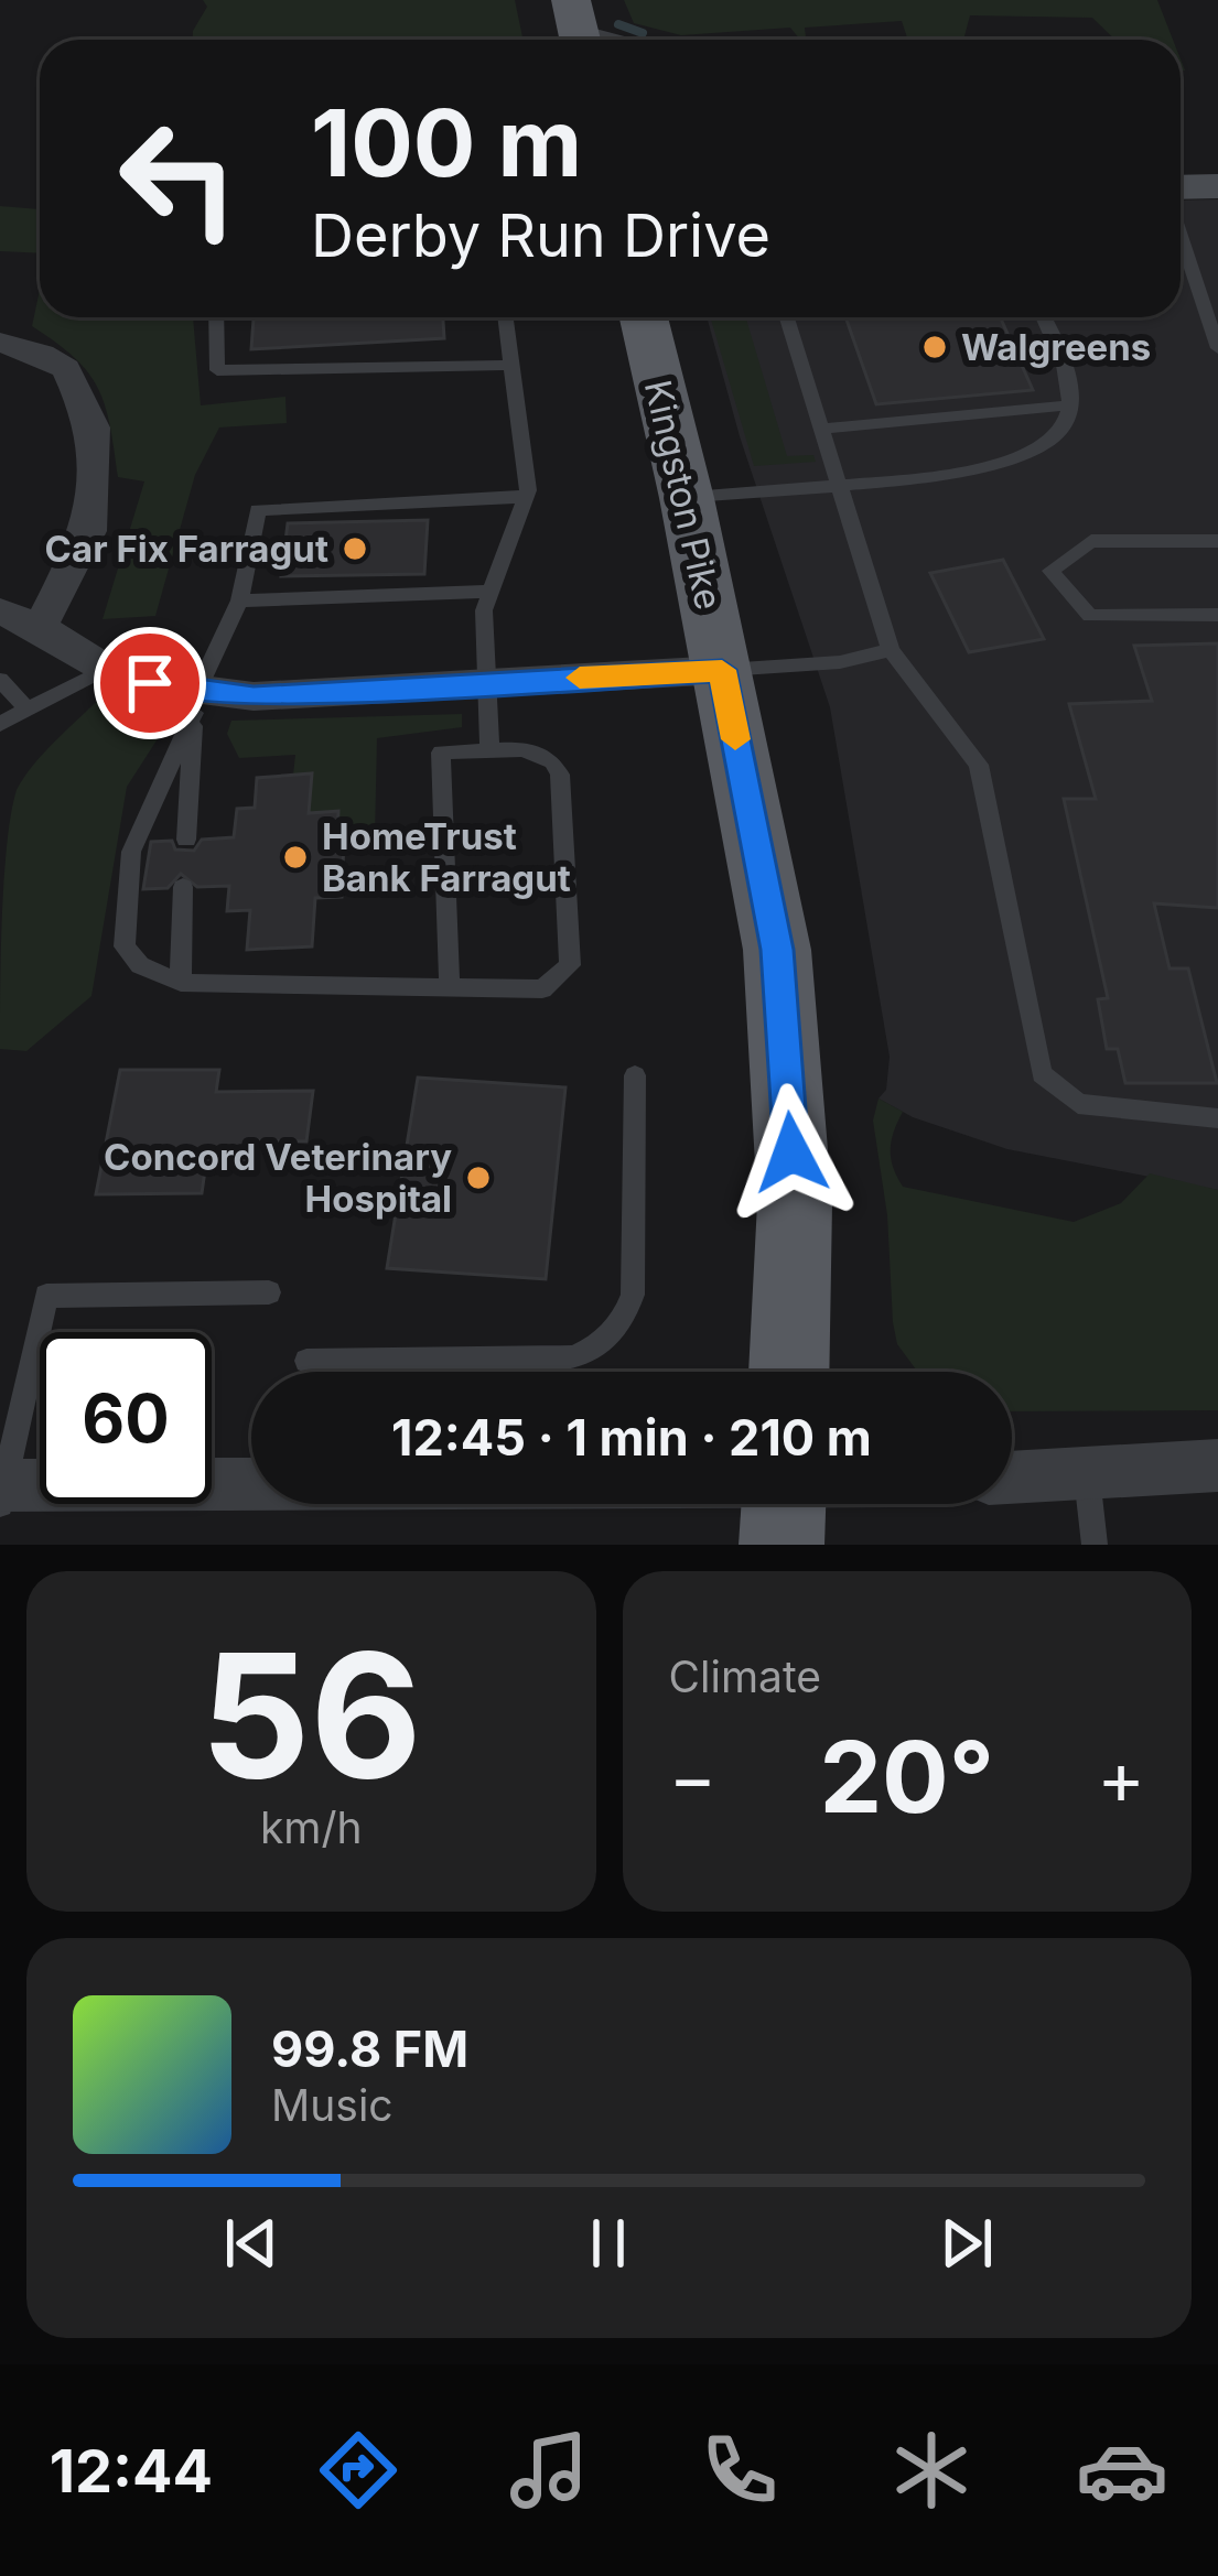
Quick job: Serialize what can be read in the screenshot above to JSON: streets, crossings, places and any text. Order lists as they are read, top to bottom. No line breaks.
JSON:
{"streets":{"main road":["Kingston Pike"]},"places":["Walgreens","Car Fix Farragut","HomeTrust Bank Farragut","Concord Veterinary Hospital"],"page":{"turn":["100 m","Derby Run Drive"],"limit":"60","trip":"12:45 · 1 min · 210 m","tile":[["56","km/h"],"Climate"],"heat":["−","20°","+"],"song":["99.8 FM","Music"],"tabs":"12:44"}}
